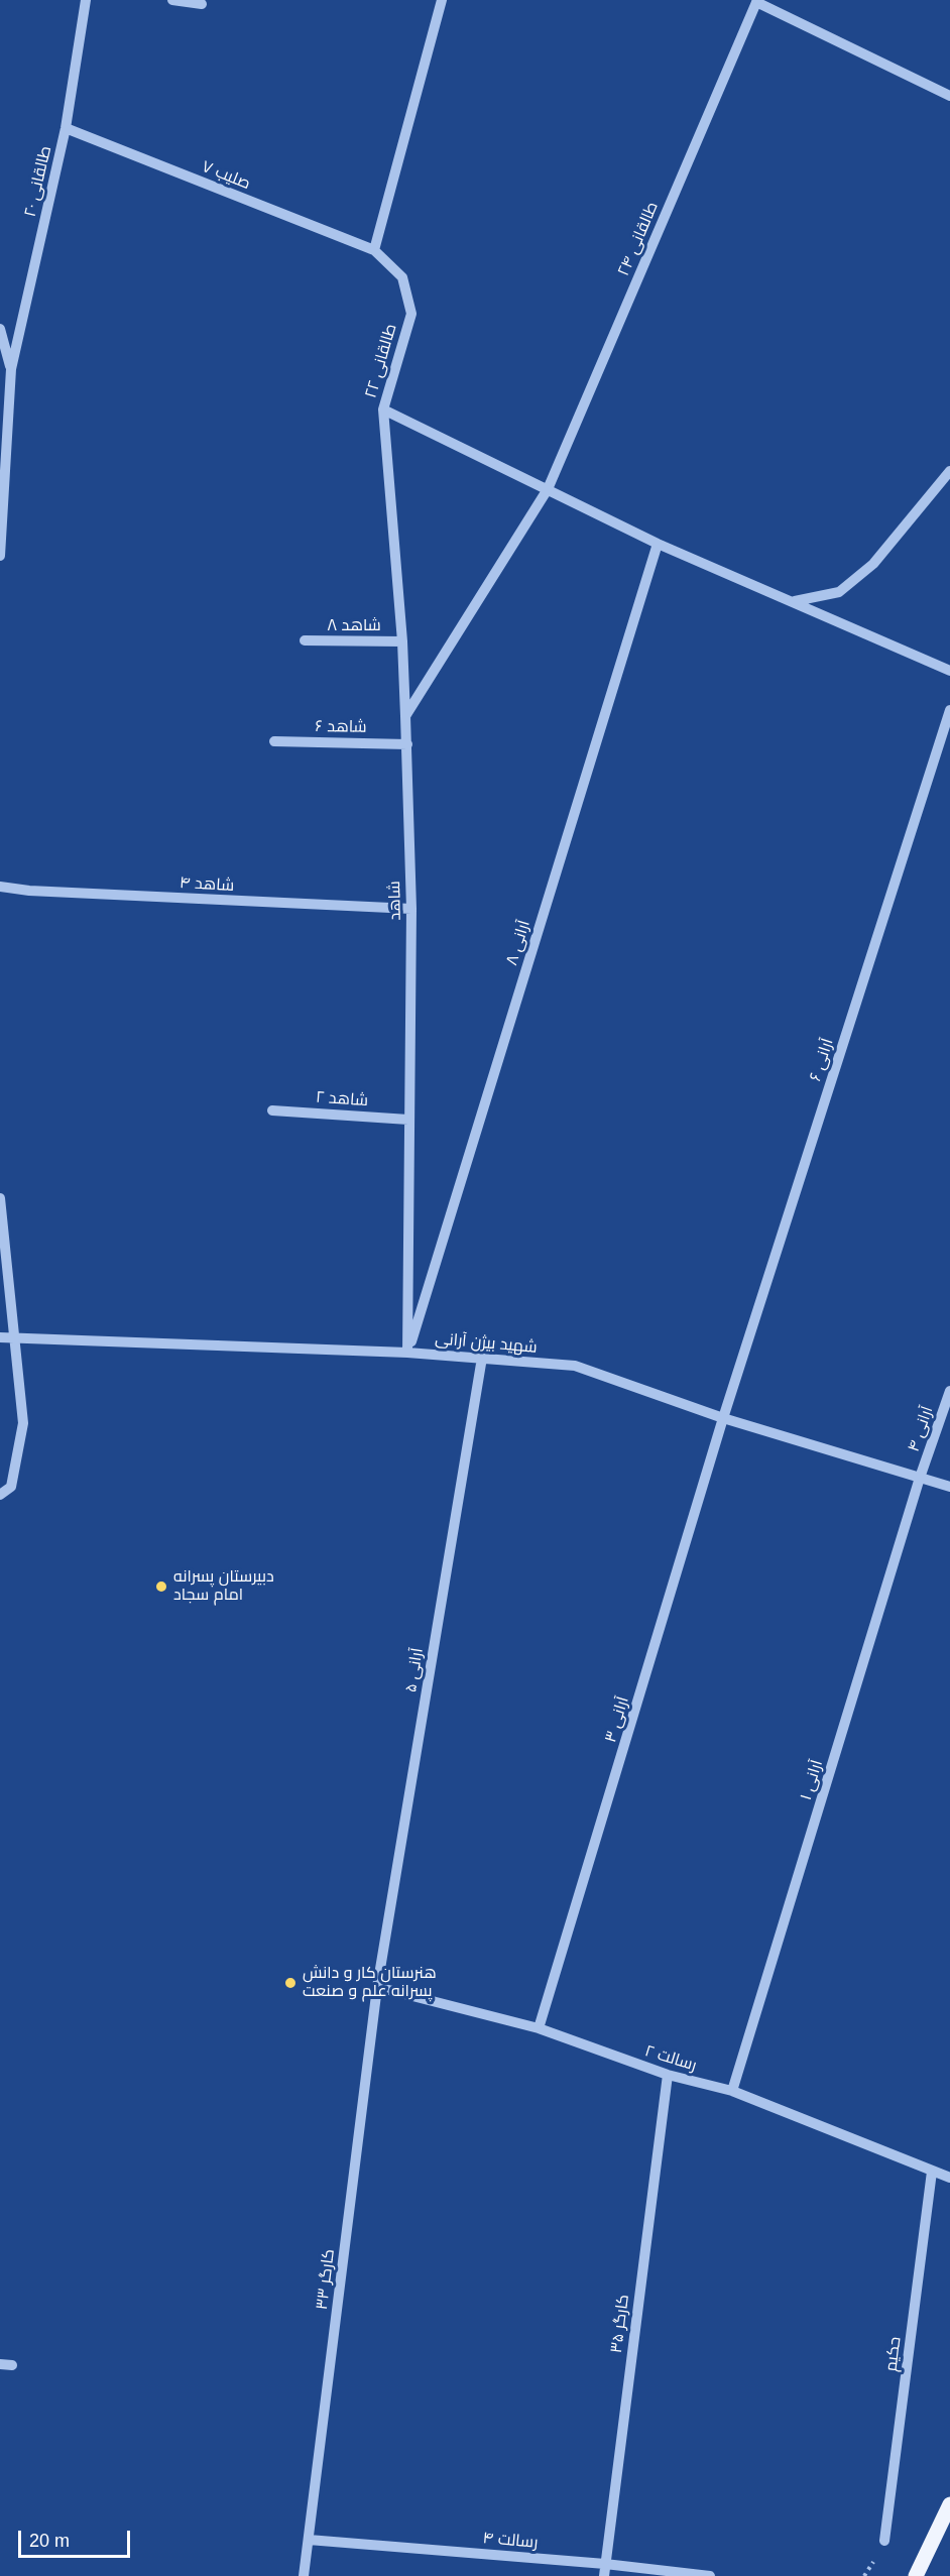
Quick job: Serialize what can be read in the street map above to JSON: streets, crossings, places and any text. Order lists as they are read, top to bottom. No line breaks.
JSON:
{"streets":{"street":["صلیب ۷","طالقانی ۲۰","طالقانی ۲۴","طالقانی ۲۲","شاهد ۸","شاهد ۶","شاهد ۴","شاهد","آرانی ۸","آرانی ۶","شاهد ۲","شهید بیژن آرانی","آرانی ۴","آرانی ۵","آرانی ۳","آرانی ۱","رسالت ۲","کارگر ۳۳","کارگر ۳۵","حکیم","رسالت ۴"]},"crossings":[["صلیب ۷","طالقانی ۲۰"],["صلیب ۷","طالقانی ۲۲"],["طالقانی ۲۲","شاهد ۸"],["طالقانی ۲۲","شاهد"],["شاهد ۶","شاهد"],["شاهد ۴","شاهد"],["شاهد","آرانی ۸"],["شاهد","شاهد ۲"],["شاهد","شهید بیژن آرانی"],["آرانی ۸","شهید بیژن آرانی"],["آرانی ۶","شهید بیژن آرانی"],["آرانی ۶","آرانی ۳"],["شهید بیژن آرانی","آرانی ۴"],["شهید بیژن آرانی","آرانی ۵"],["شهید بیژن آرانی","آرانی ۳"],["شهید بیژن آرانی","آرانی ۱"],["آرانی ۴","آرانی ۱"],["آرانی ۵","رسالت ۲"],["آرانی ۵","کارگر ۳۳"],["آرانی ۳","رسالت ۲"],["آرانی ۱","رسالت ۲"],["رسالت ۲","کارگر ۳۳"],["رسالت ۲","کارگر ۳۵"],["رسالت ۲","حکیم"],["کارگر ۳۳","رسالت ۴"],["کارگر ۳۵","رسالت ۴"]],"places":["دبیرستان پسرانه امام سجاد","هنرستان کار و دانش پسرانه علم و صنعت"],"scale_bar":"20 m"}
